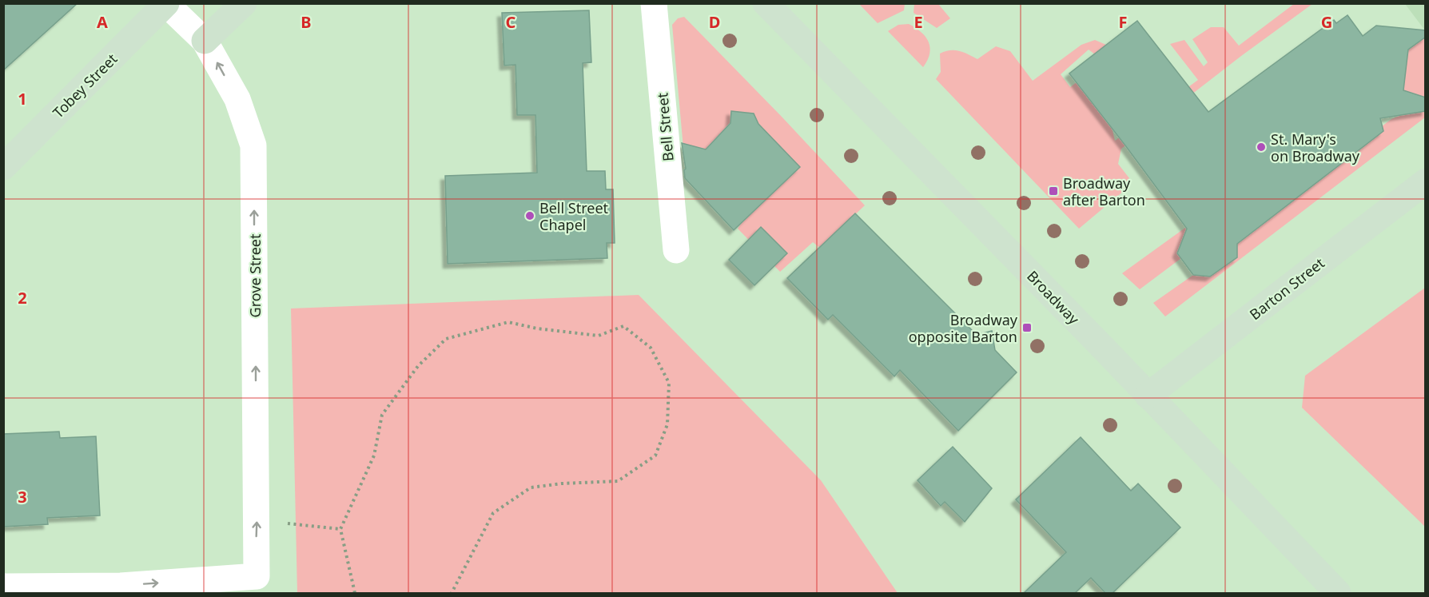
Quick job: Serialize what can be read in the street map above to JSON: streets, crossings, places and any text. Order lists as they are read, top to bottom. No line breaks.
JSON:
{"streets":{"main road":["Tobey Street","Barton Street","Broadway"],"street":["Bell Street","Grove Street"]},"crossings":[["Tobey Street","Grove Street"],["Barton Street","Broadway"]],"places":{"other":["St. Mary's on Broadway","Bell Street Chapel"],"transit":["Broadway after Barton","Broadway opposite Barton"]},"grid":{"columns":["A","B","C","D","E","F","G"],"rows":["1","2","3"]}}
